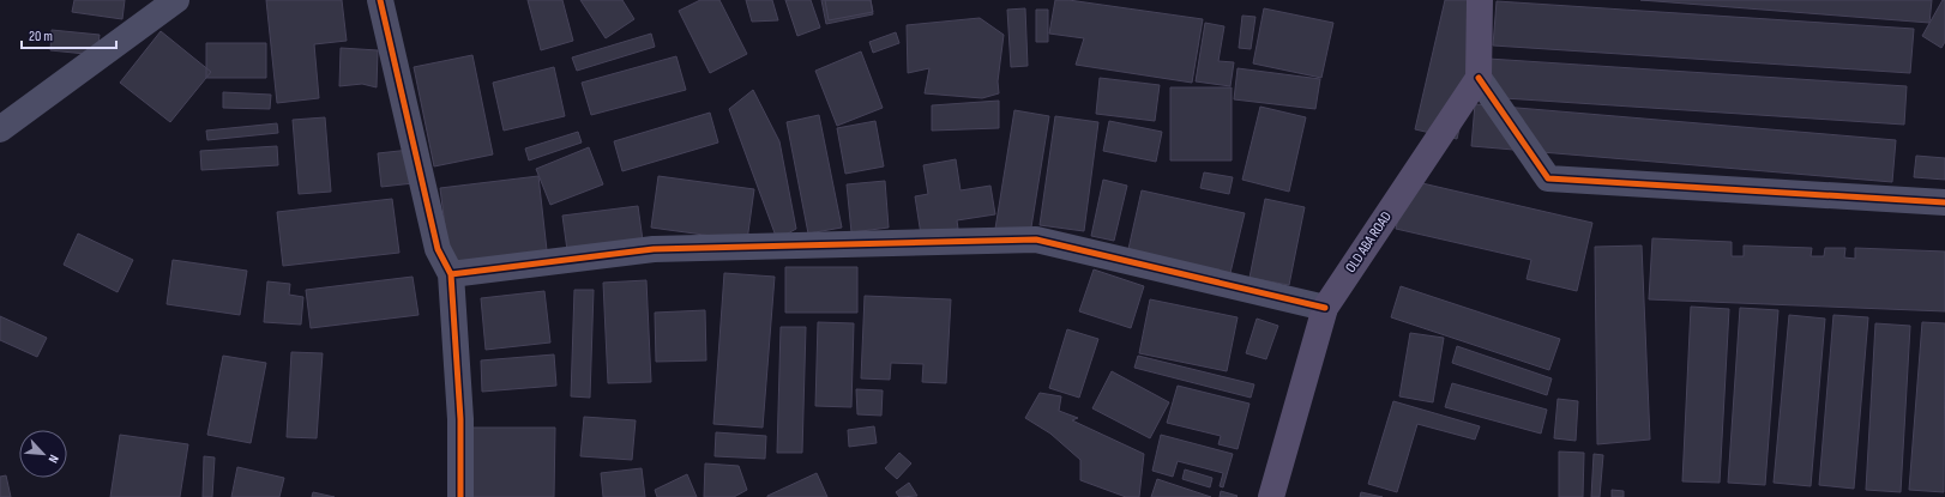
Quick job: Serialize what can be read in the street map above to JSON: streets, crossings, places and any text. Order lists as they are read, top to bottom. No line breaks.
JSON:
{"streets":{"main road":["OLD ABA ROAD"]},"scale_bar":"20 m","north":"bottom right"}
